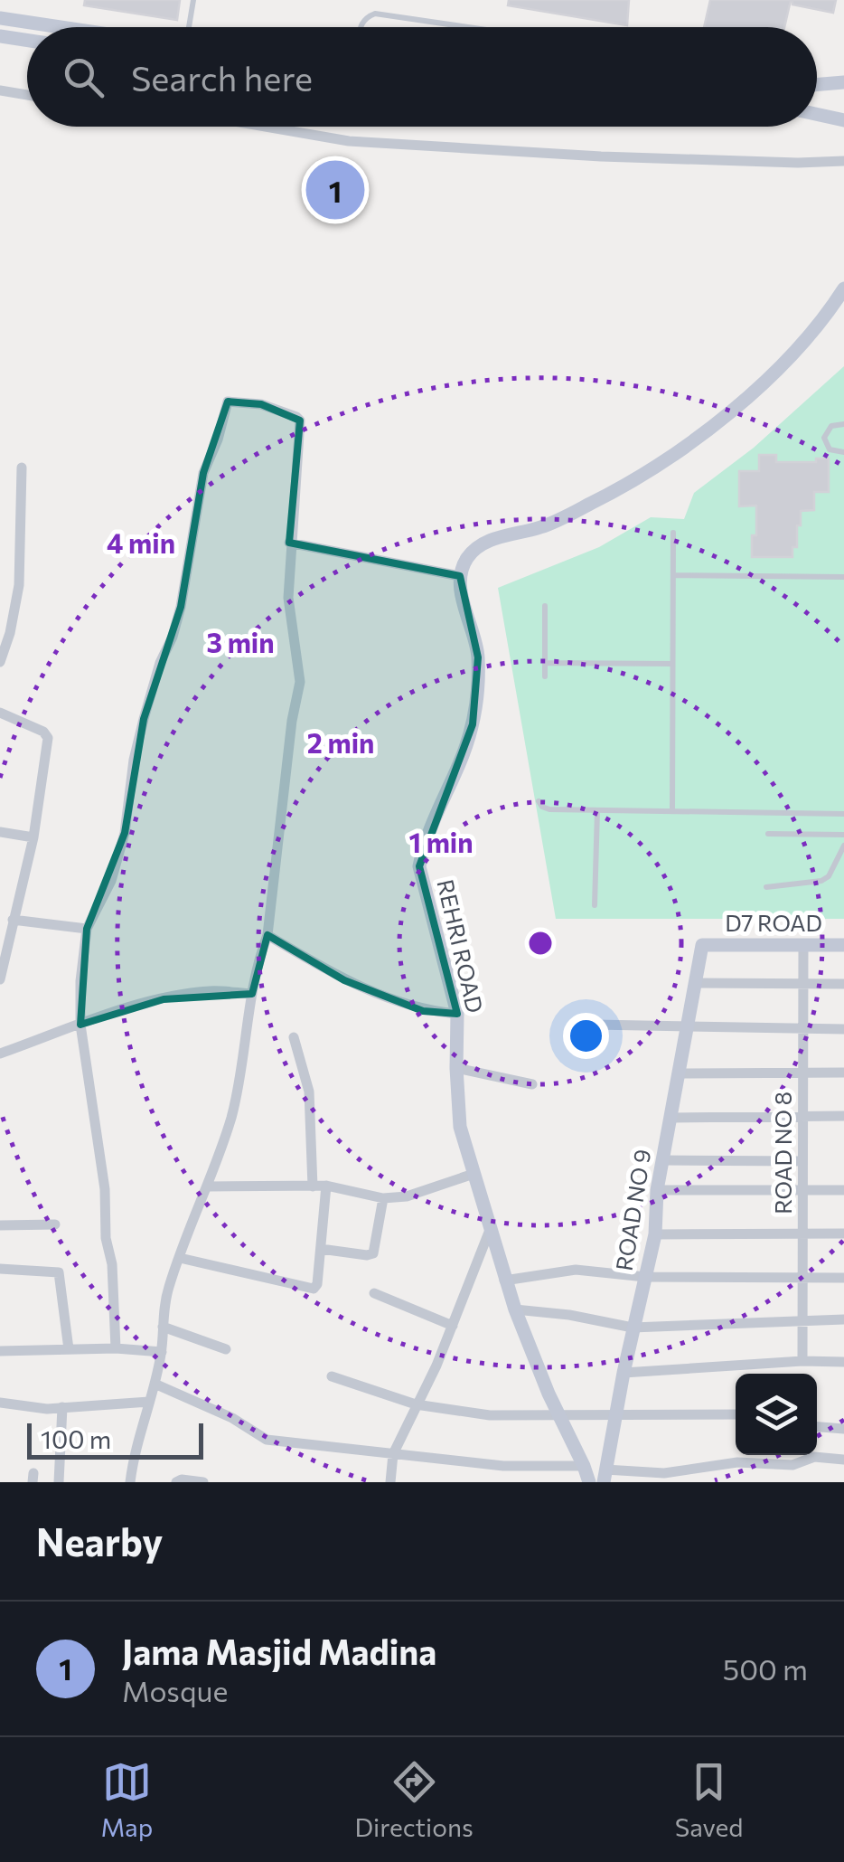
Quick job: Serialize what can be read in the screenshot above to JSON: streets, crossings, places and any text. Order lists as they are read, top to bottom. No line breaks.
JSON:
{"streets":{"street":["D7 ROAD","REHRI ROAD","ROAD NO 8","ROAD NO 9"]},"crossings":[["D7 ROAD","ROAD NO 8"],["D7 ROAD","ROAD NO 9"]],"scale_bar":"100 m","page":{"search":"Search here","pins":"1","scale":"100 m","heading":"Nearby","list":[{"mark":"1","name":"Jama Masjid Madina","note":"Mosque","value":"500 m"}],"nav":["Map","Directions","Saved"]},"rings":["4 min","3 min","2 min","1 min"]}
